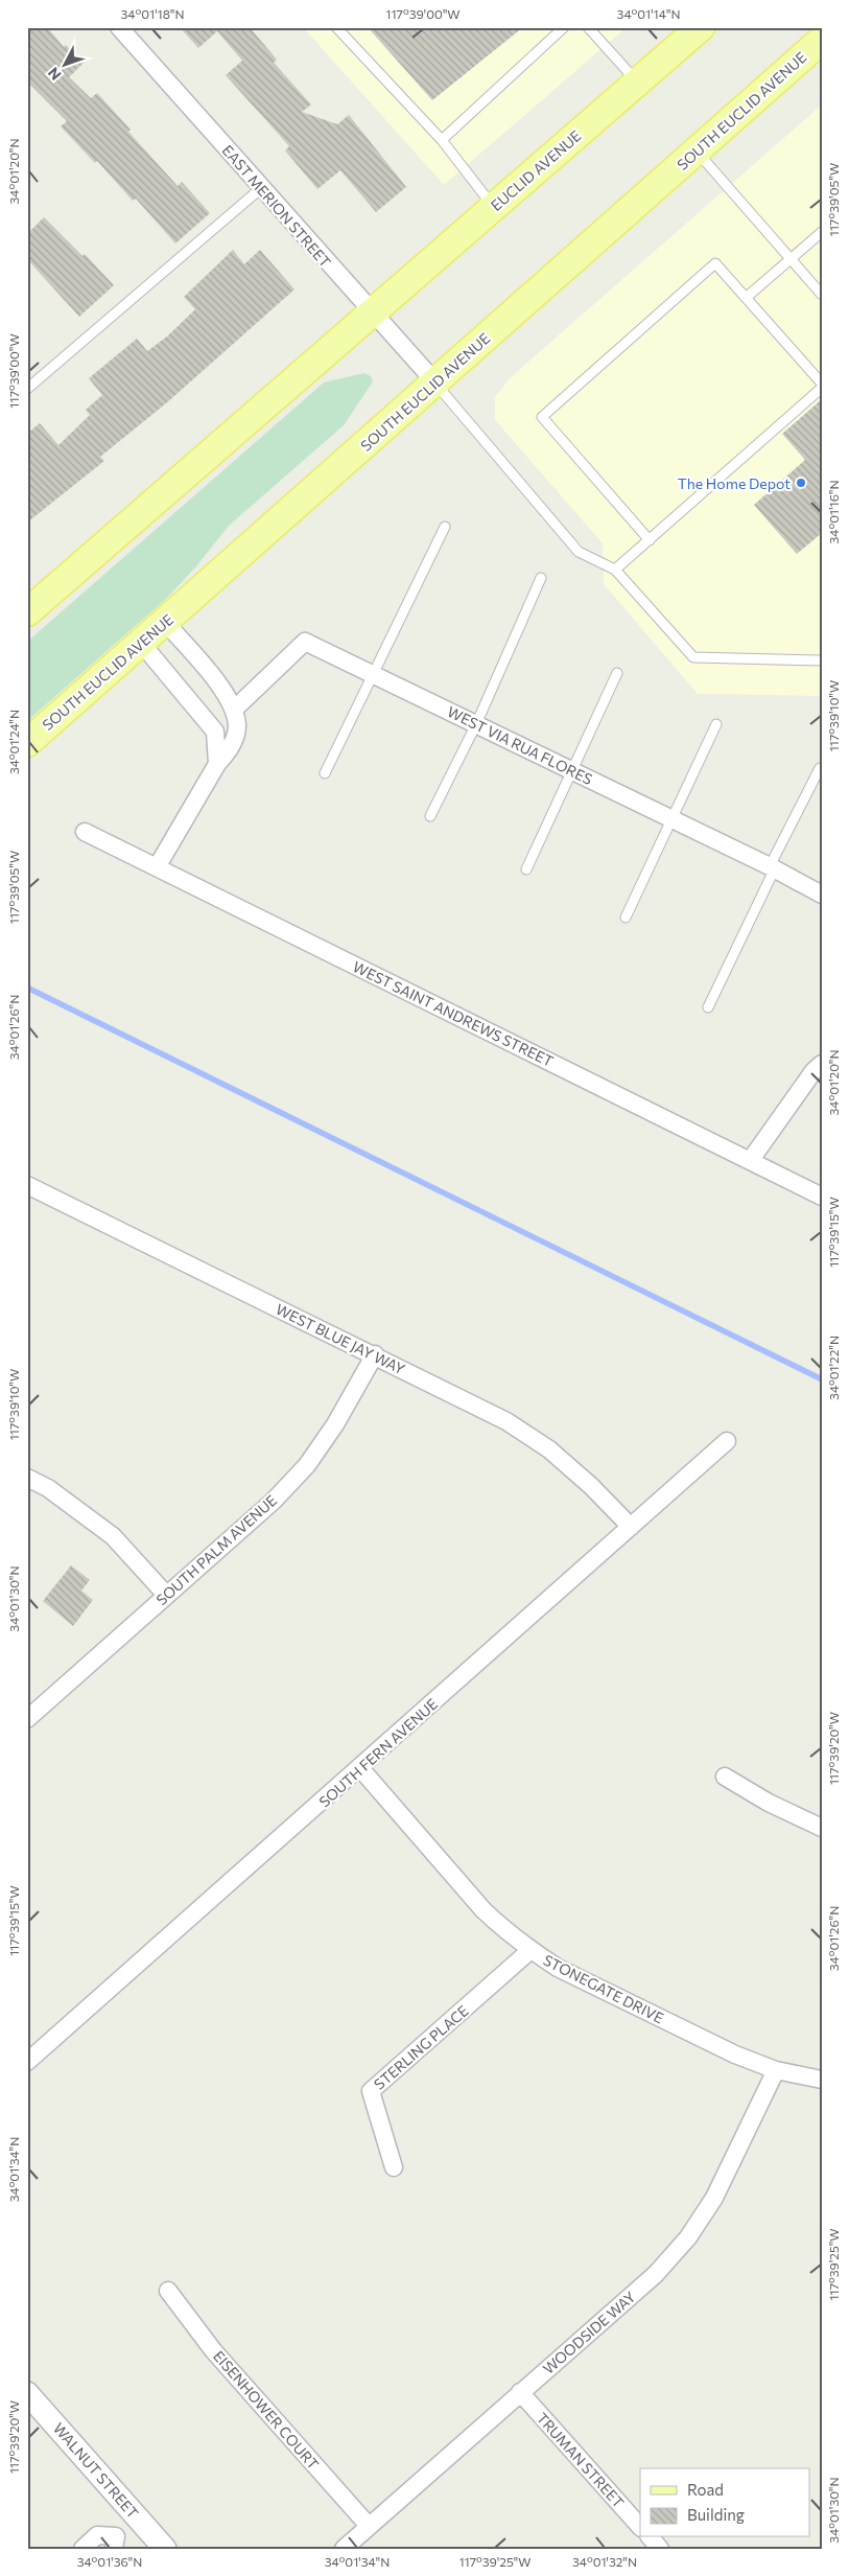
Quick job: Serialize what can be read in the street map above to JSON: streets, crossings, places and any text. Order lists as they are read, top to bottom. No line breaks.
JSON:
{"streets":{"main road":["SOUTH EUCLID AVENUE","EUCLID AVENUE"],"street":["EAST MERION STREET","WEST VIA RUA FLORES","WEST SAINT ANDREWS STREET","WEST BLUE JAY WAY","SOUTH PALM AVENUE","SOUTH FERN AVENUE","STONEGATE DRIVE","STERLING PLACE","WOODSIDE WAY","EISENHOWER COURT","TRUMAN STREET","WALNUT STREET"]},"crossings":[["SOUTH EUCLID AVENUE","EAST MERION STREET"],["EUCLID AVENUE","EAST MERION STREET"],["WEST BLUE JAY WAY","SOUTH PALM AVENUE"],["WEST BLUE JAY WAY","SOUTH FERN AVENUE"],["SOUTH FERN AVENUE","STONEGATE DRIVE"],["STONEGATE DRIVE","STERLING PLACE"],["STONEGATE DRIVE","WOODSIDE WAY"],["WOODSIDE WAY","EISENHOWER COURT"],["WOODSIDE WAY","TRUMAN STREET"]],"places":["The Home Depot"],"legend":["Road","Building"],"north":"bottom left","coordinates":["34°01'18\"N","117°39'00\"W","34°01'14\"N","34°01'20\"N","117°39'05\"W","34°01'16\"N","117°39'10\"W","34°01'24\"N","34°01'26\"N","117°39'15\"W","34°01'22\"N","34°01'30\"N","117°39'20\"W","34°01'34\"N","117°39'25\"W","34°01'36\"N","34°01'32\"N"]}
